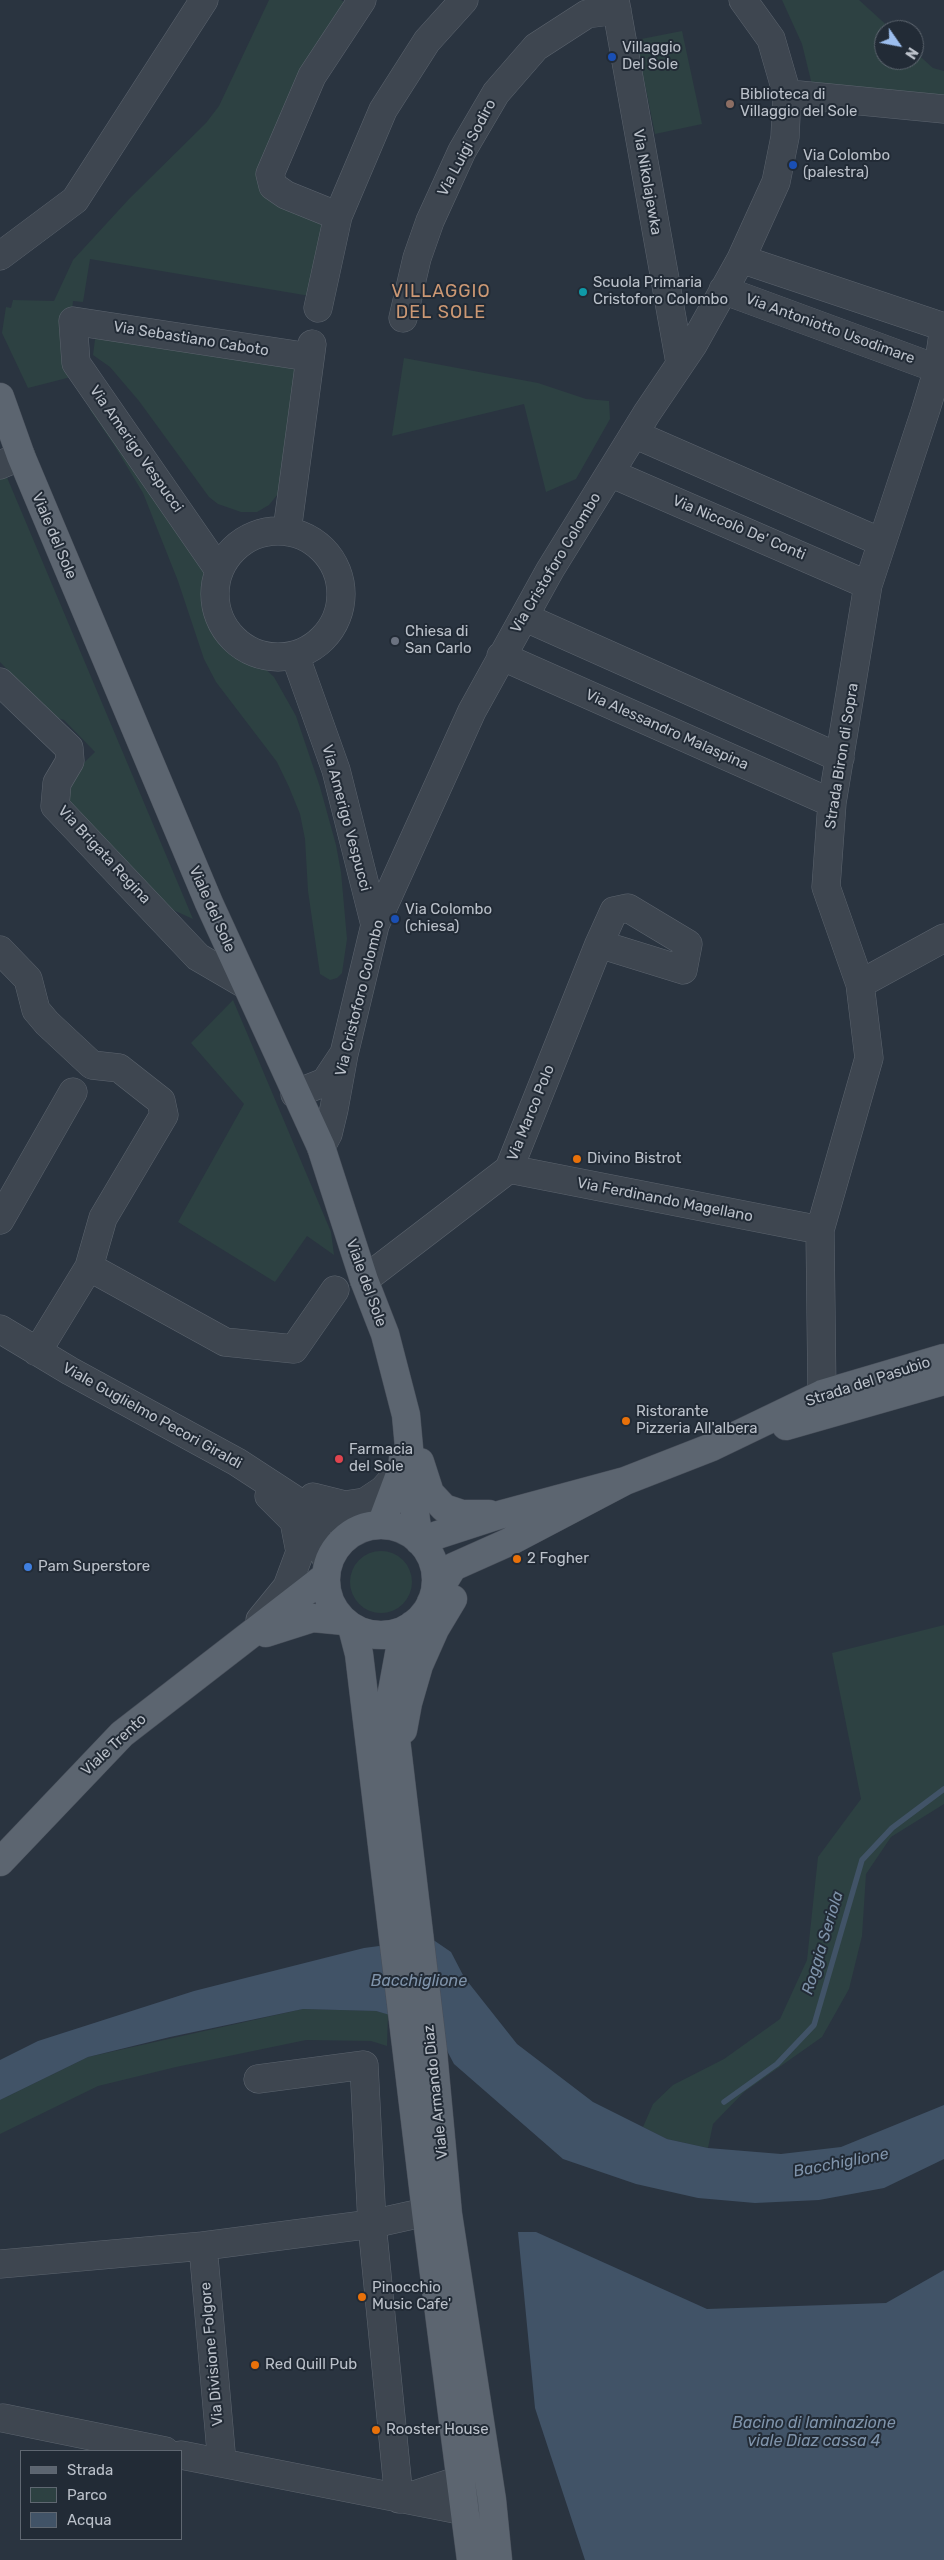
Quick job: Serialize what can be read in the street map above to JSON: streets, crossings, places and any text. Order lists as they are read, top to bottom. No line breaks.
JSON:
{"streets":{"main road":["Viale del Sole","Strada del Pasubio","Viale Trento","Viale Armando Diaz"],"street":["Via Luigi Sodiro","Via Nikolajewka","Via Antoniotto Usodimare","Via Sebastiano Caboto","Via Amerigo Vespucci","Via Niccolò De' Conti","Via Cristoforo Colombo","Via Alessandro Malaspina","Strada Biron di Sopra","Via Brigata Regina","Via Marco Polo","Via Ferdinando Magellano","Viale Guglielmo Pecori Giraldi","Via Divisione Folgore"]},"crossings":[["Via Luigi Sodiro","Via Nikolajewka"],["Via Nikolajewka","Via Cristoforo Colombo"],["Via Antoniotto Usodimare","Via Cristoforo Colombo"],["Via Antoniotto Usodimare","Strada Biron di Sopra"],["Via Sebastiano Caboto","Via Amerigo Vespucci"],["Via Amerigo Vespucci","Via Cristoforo Colombo"],["Via Niccolò De' Conti","Via Cristoforo Colombo"],["Via Niccolò De' Conti","Strada Biron di Sopra"],["Viale del Sole","Via Cristoforo Colombo"],["Viale del Sole","Via Brigata Regina"],["Viale del Sole","Via Marco Polo"],["Viale del Sole","Strada del Pasubio"],["Viale del Sole","Viale Guglielmo Pecori Giraldi"],["Viale del Sole","Viale Trento"],["Viale del Sole","Viale Armando Diaz"],["Via Cristoforo Colombo","Via Alessandro Malaspina"],["Via Alessandro Malaspina","Strada Biron di Sopra"],["Strada Biron di Sopra","Via Ferdinando Magellano"],["Strada Biron di Sopra","Strada del Pasubio"],["Via Marco Polo","Via Ferdinando Magellano"],["Strada del Pasubio","Viale Guglielmo Pecori Giraldi"],["Strada del Pasubio","Viale Trento"],["Strada del Pasubio","Viale Armando Diaz"],["Viale Guglielmo Pecori Giraldi","Viale Trento"],["Viale Guglielmo Pecori Giraldi","Viale Armando Diaz"],["Viale Trento","Viale Armando Diaz"]],"districts":["VILLAGGIO DEL SOLE"],"water":["Roggia Seriola","Bacchiglione","Bacino di laminazione viale Diaz cassa 4"],"places":["Villaggio Del Sole","Biblioteca di Villaggio del Sole","Via Colombo (palestra)","Scuola Primaria Cristoforo Colombo","Chiesa di San Carlo","Via Colombo (chiesa)","Divino Bistrot","Ristorante Pizzeria All'albera","Farmacia del Sole","2 Fogher","Pam Superstore","Pinocchio Music Cafe'","Red Quill Pub","Rooster House"],"legend":["Strada","Parco","Acqua"],"north":"bottom right"}
